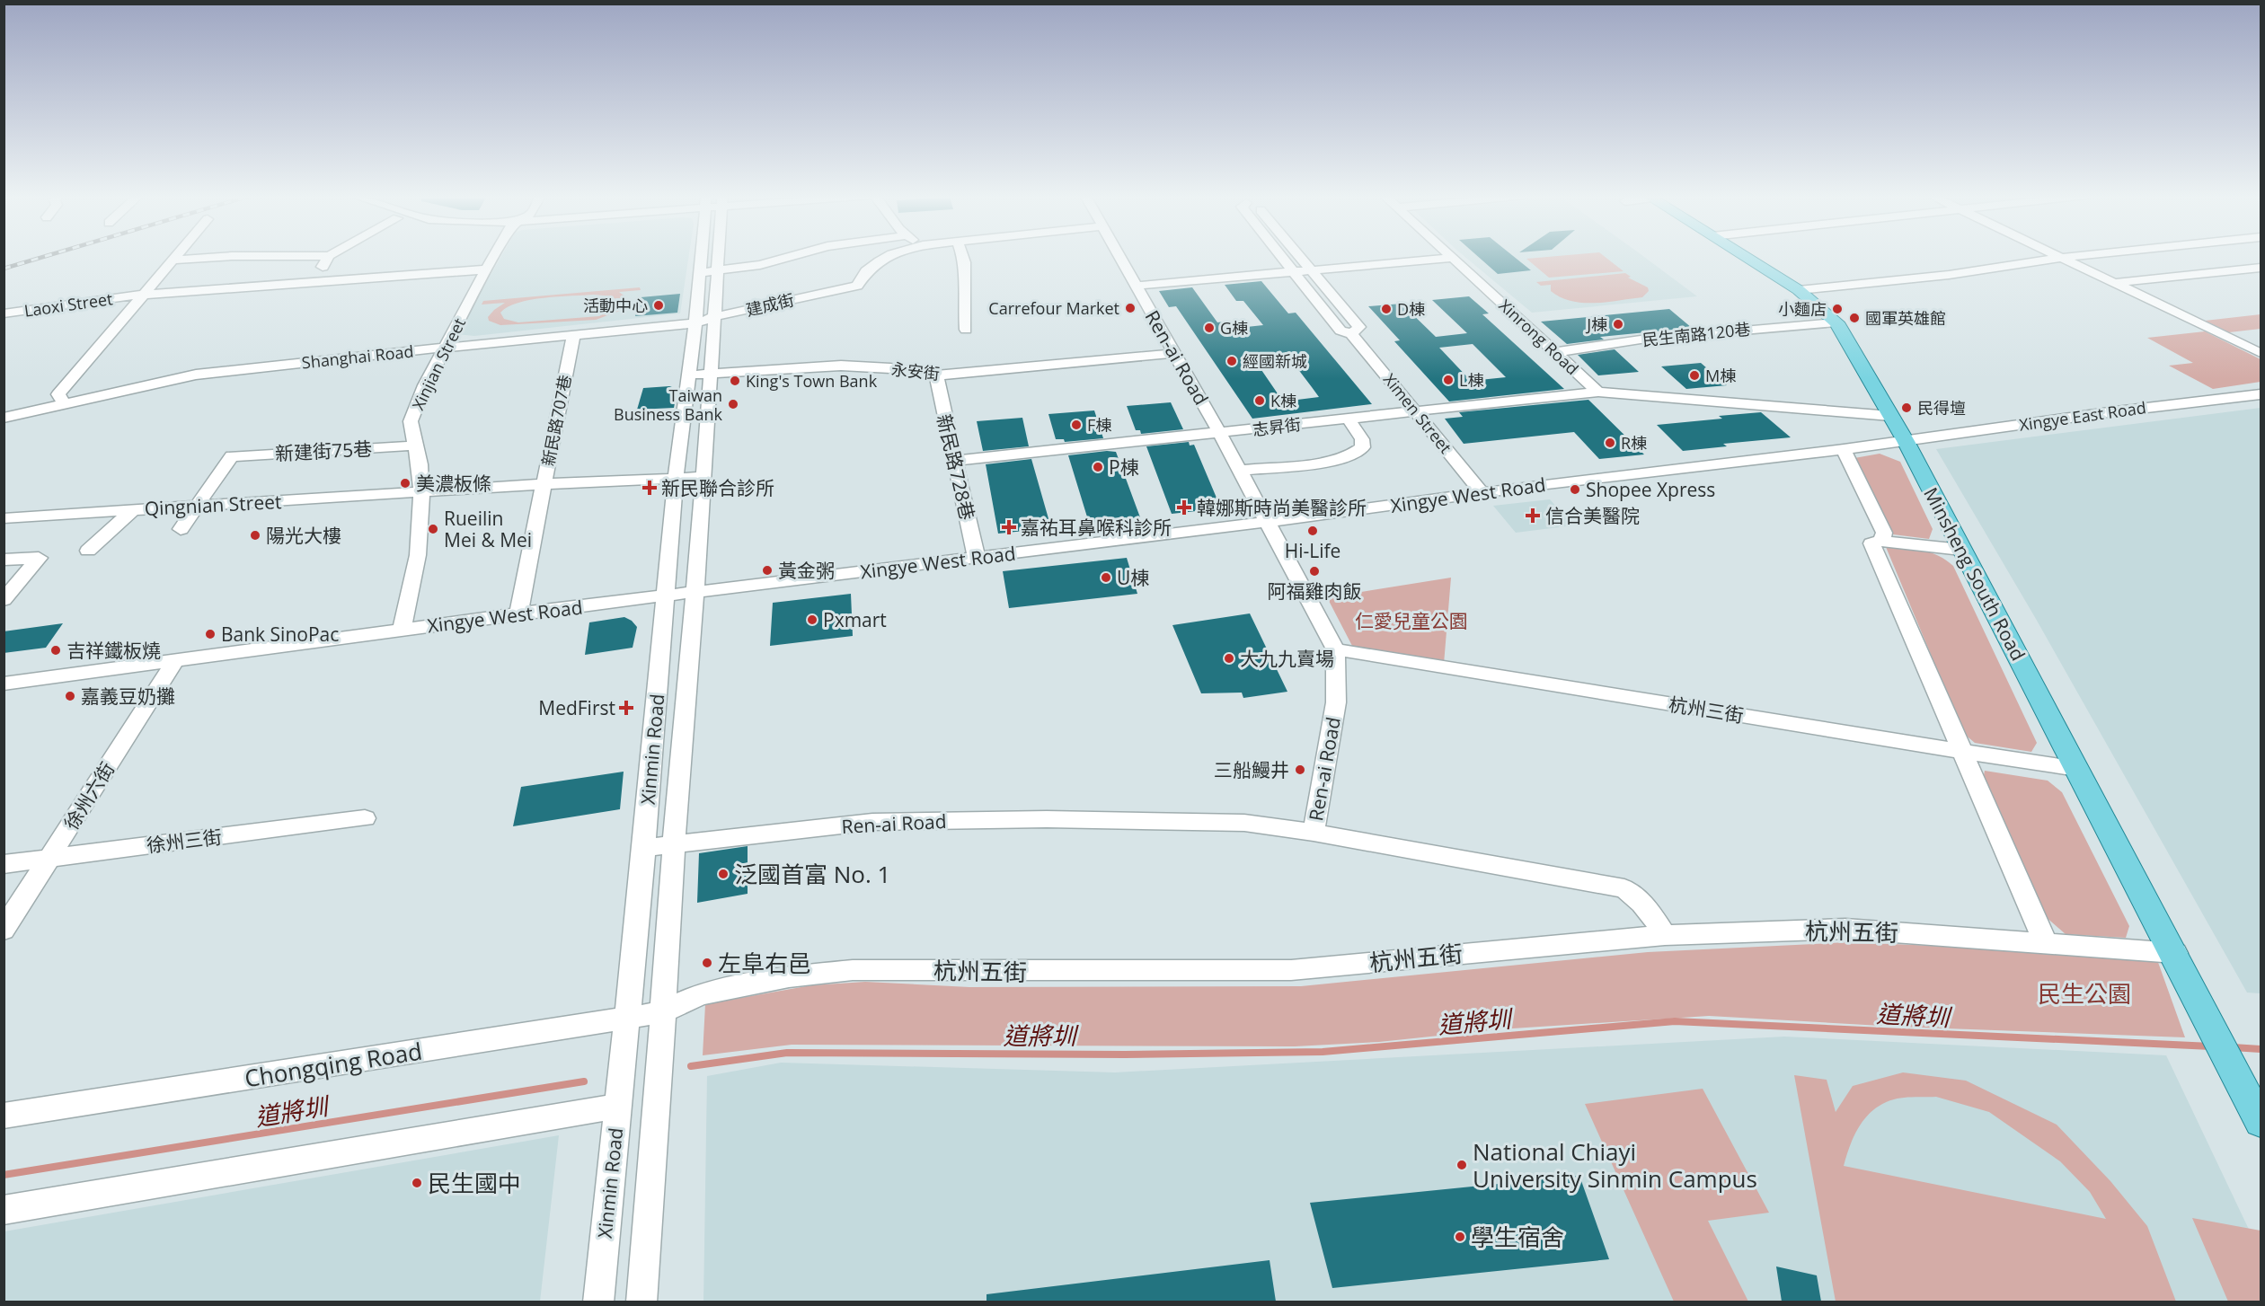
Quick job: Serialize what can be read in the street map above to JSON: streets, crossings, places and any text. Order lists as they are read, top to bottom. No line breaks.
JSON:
{"streets":{"main road":["Minsheng South Road"],"street":["Laoxi Street","建成街","民生南路120巷","Xinrong Road","Shanghai Road","Ren-ai Road","Xinjian Street","永安街","Ximen Street","Xingye East Road","新民路707巷","志昇街","新建街75巷","新民路728巷","Xingye West Road","Qingnian Street","杭州三街","Xinmin Road","徐州六街","徐州三街","杭州五街","Chongqing Road"]},"crossings":[["Laoxi Street","Xinjian Street"],["建成街","Shanghai Road"],["建成街","Xinmin Road"],["民生南路120巷","Xinrong Road"],["民生南路120巷","Minsheng South Road"],["Xinrong Road","志昇街"],["Shanghai Road","Xinjian Street"],["Shanghai Road","新民路707巷"],["Shanghai Road","Xinmin Road"],["Ren-ai Road","永安街"],["Ren-ai Road","志昇街"],["Ren-ai Road","Xingye West Road"],["Ren-ai Road","杭州三街"],["Ren-ai Road","Xinmin Road"],["Xinjian Street","新民路707巷"],["Xinjian Street","新建街75巷"],["Xinjian Street","Xingye West Road"],["Xinjian Street","Qingnian Street"],["永安街","新民路728巷"],["永安街","Xinmin Road"],["Ximen Street","志昇街"],["Ximen Street","Xingye West Road"],["Xingye East Road","Xingye West Road"],["Xingye East Road","Minsheng South Road"],["新民路707巷","Xingye West Road"],["新民路707巷","Qingnian Street"],["新民路707巷","Xinmin Road"],["志昇街","新民路728巷"],["志昇街","Minsheng South Road"],["新建街75巷","Qingnian Street"],["新民路728巷","Xingye West Road"],["Xingye West Road","Minsheng South Road"],["Xingye West Road","Xinmin Road"],["Xingye West Road","徐州六街"],["Minsheng South Road","杭州三街"],["Minsheng South Road","杭州五街"],["Xinmin Road","杭州五街"],["Xinmin Road","Chongqing Road"],["徐州六街","徐州三街"],["杭州五街","Chongqing Road"]],"water":["道將圳"],"parks":["仁愛兒童公園","民生公園"],"places":{"other":["活動中心","Carrefour Market","D棟","小麵店","國軍英雄館","J棟","G棟","經國新城","M棟","L棟","King's Town Bank","K棟","Taiwan Business Bank","民得壇","F棟","R棟","P棟","美濃板條","Shopee Xpress","Rueilin Mei & Mei","Hi-Life","陽光大樓","黃金粥","阿福雞肉飯","U棟","Pxmart","Bank SinoPac","吉祥鐵板燒","大九九賣場","嘉義豆奶攤","三船鰻井","泛國首富 No. 1","左阜右邑","National Chiayi University Sinmin Campus","民生國中","學生宿舍"],"health":["新民聯合診所","韓娜斯時尚美醫診所","信合美醫院","嘉祐耳鼻喉科診所","MedFirst"]}}
